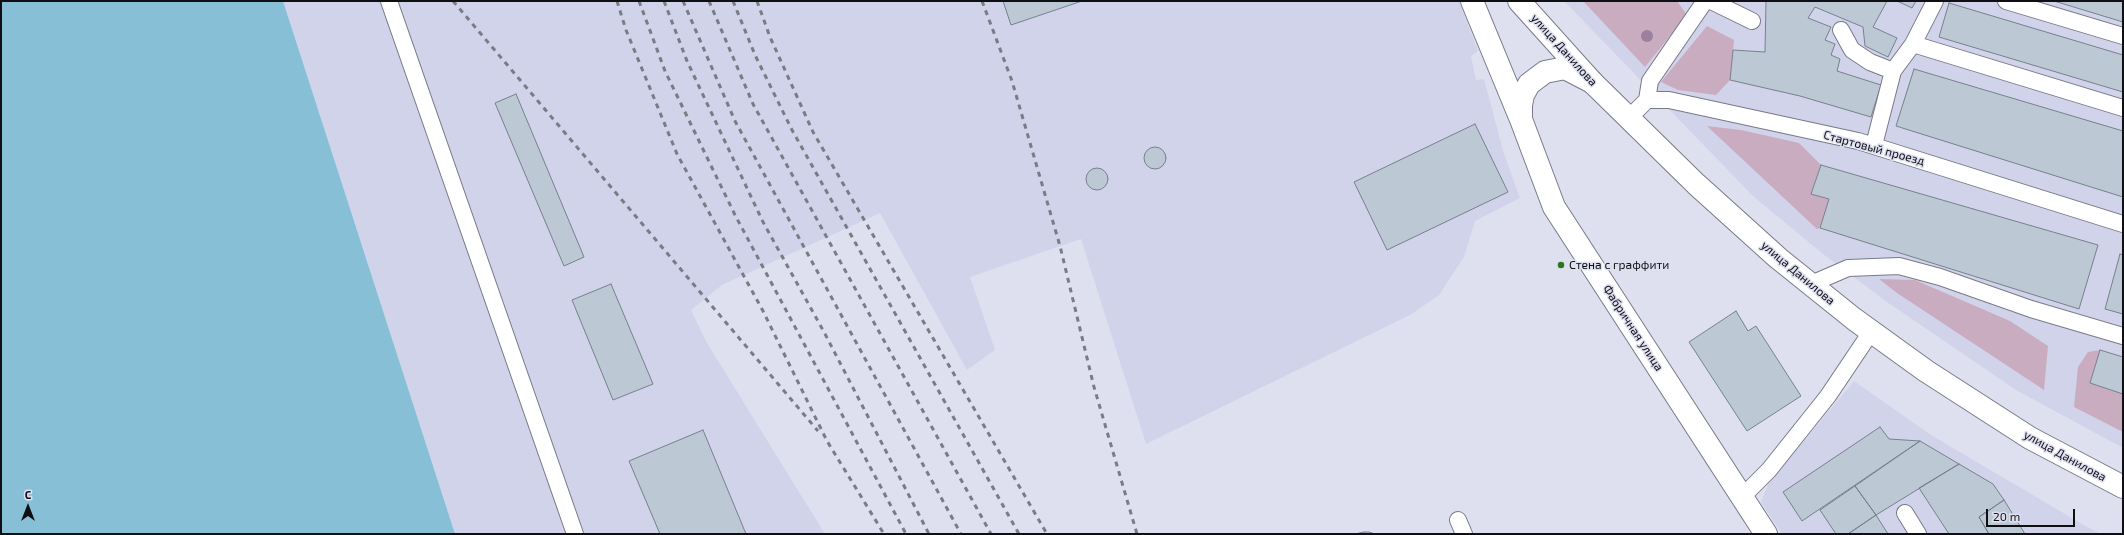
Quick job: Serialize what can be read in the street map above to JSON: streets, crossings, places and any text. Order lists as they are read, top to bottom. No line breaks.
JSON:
{"streets":{"street":["улица Данилова","Фабричная улица"],"lane":["Стартовый проезд"]},"places":["Стена с граффити"],"scale_bar":"20 m","north":"top"}
